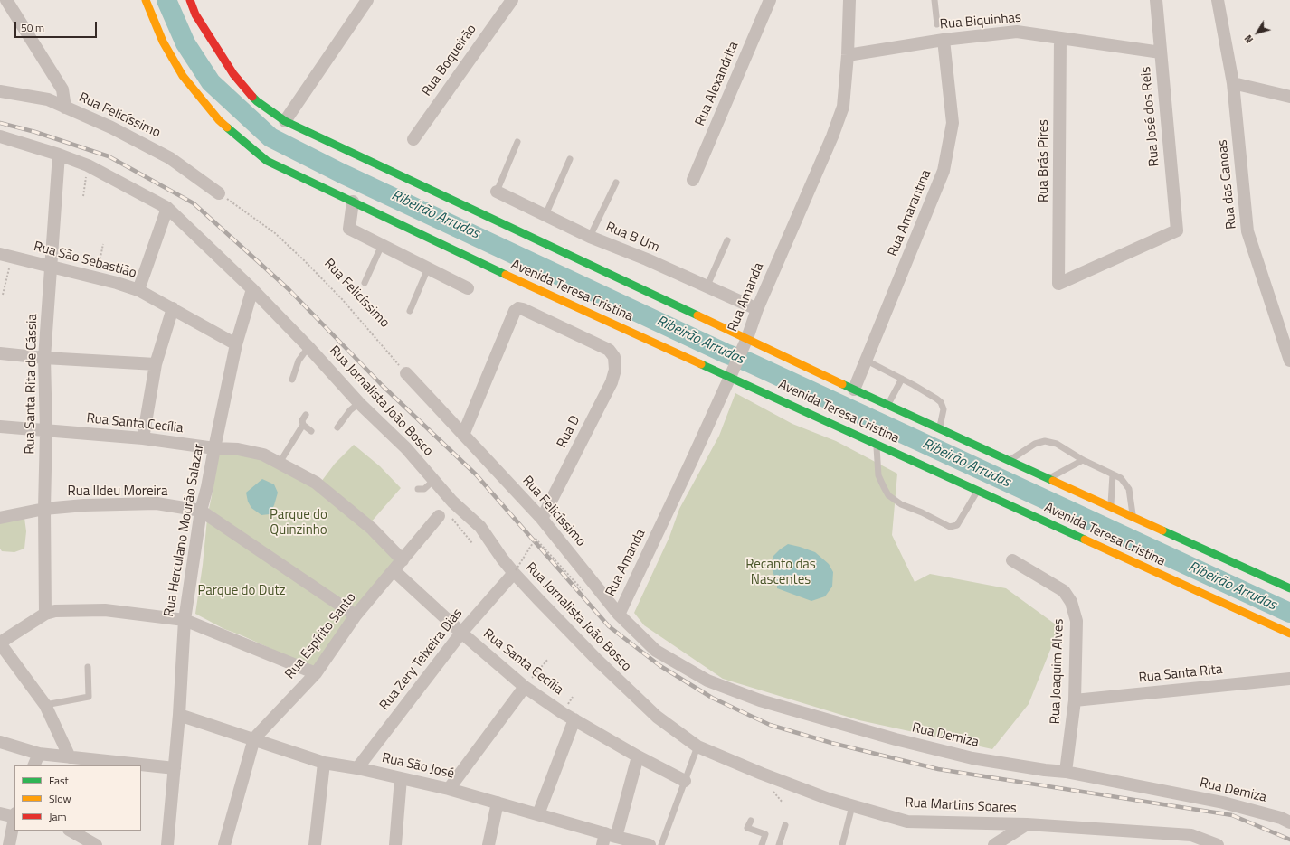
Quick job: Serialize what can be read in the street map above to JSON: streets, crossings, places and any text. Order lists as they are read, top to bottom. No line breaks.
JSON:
{"streets":{"main road":["Avenida Teresa Cristina"],"street":["Rua Biquinhas","Rua Boqueirão","Rua Alexandrita","Rua Felicíssimo","Rua José dos Reis","Rua Brás Pires","Rua das Canoas","Rua Amarantina","Rua B Um","Rua São Sebastião","Rua Amanda","Rua Santa Rita de Cássia","Rua Jornalista João Bosco","Rua Santa Cecília","Rua D","Rua Ildeu Moreira","Rua Herculano Mourão Salazar","Rua Espírito Santo","Rua Zery Teixeira Dias","Rua Joaquim Alves","Rua Santa Rita","Rua Demiza","Rua São José","Rua Martins Soares"]},"crossings":[["Rua Biquinhas","Rua José dos Reis"],["Rua Biquinhas","Rua Brás Pires"],["Rua Biquinhas","Rua Amarantina"],["Rua Biquinhas","Rua Amanda"],["Rua Felicíssimo","Rua Amanda"],["Rua Felicíssimo","Rua D"],["Rua Felicíssimo","Rua Demiza"],["Rua José dos Reis","Rua Brás Pires"],["Rua Amarantina","Avenida Teresa Cristina"],["Rua B Um","Rua Amanda"],["Rua São Sebastião","Rua Santa Rita de Cássia"],["Rua São Sebastião","Rua Herculano Mourão Salazar"],["Avenida Teresa Cristina","Rua Amanda"],["Rua Amanda","Rua Demiza"],["Rua Santa Rita de Cássia","Rua Jornalista João Bosco"],["Rua Santa Rita de Cássia","Rua Santa Cecília"],["Rua Santa Rita de Cássia","Rua Ildeu Moreira"],["Rua Jornalista João Bosco","Rua Herculano Mourão Salazar"],["Rua Jornalista João Bosco","Rua Zery Teixeira Dias"],["Rua Jornalista João Bosco","Rua Martins Soares"],["Rua Santa Cecília","Rua Herculano Mourão Salazar"],["Rua Santa Cecília","Rua Espírito Santo"],["Rua Santa Cecília","Rua Zery Teixeira Dias"],["Rua Ildeu Moreira","Rua Herculano Mourão Salazar"],["Rua Ildeu Moreira","Rua Espírito Santo"],["Rua Herculano Mourão Salazar","Rua São José"],["Rua Espírito Santo","Rua São José"],["Rua Zery Teixeira Dias","Rua São José"],["Rua Joaquim Alves","Rua Santa Rita"],["Rua Joaquim Alves","Rua Demiza"]],"water":["Ribeirão Arrudas"],"parks":["Parque do Quinzinho","Recanto das Nascentes","Parque do Dutz"],"legend":["Fast","Slow","Jam"],"scale_bar":"50 m","north":"bottom left"}
